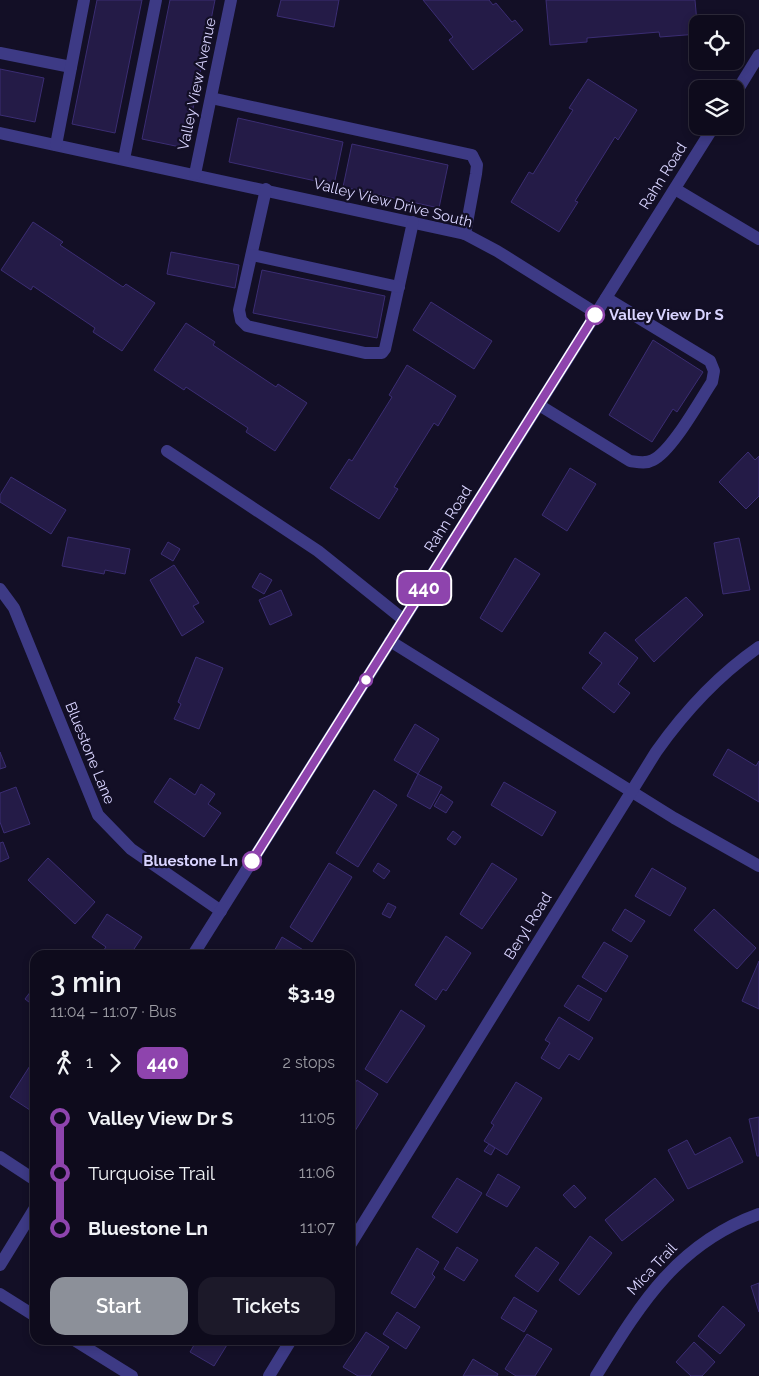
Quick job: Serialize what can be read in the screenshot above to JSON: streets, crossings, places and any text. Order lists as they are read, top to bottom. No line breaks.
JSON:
{"streets":{"street":["Valley View Avenue","Rahn Road","Valley View Drive South","Bluestone Lane","Beryl Road","Mica Trail"]},"crossings":[["Valley View Avenue","Valley View Drive South"],["Rahn Road","Valley View Drive South"],["Rahn Road","Bluestone Lane"]],"places":["Valley View Dr S","Bluestone Ln"],"lines":["bus line 440"],"page":{"on_map":"440","heading":["3 min","11:04 – 11:07 · Bus","$3.19"],"legs":["1","440","2 stops"],"list":[{"name":"Valley View Dr S","value":"11:05"},{"name":"Turquoise Trail","value":"11:06"},{"name":"Bluestone Ln","value":"11:07"}],"buttons":["Start","Tickets"]}}
